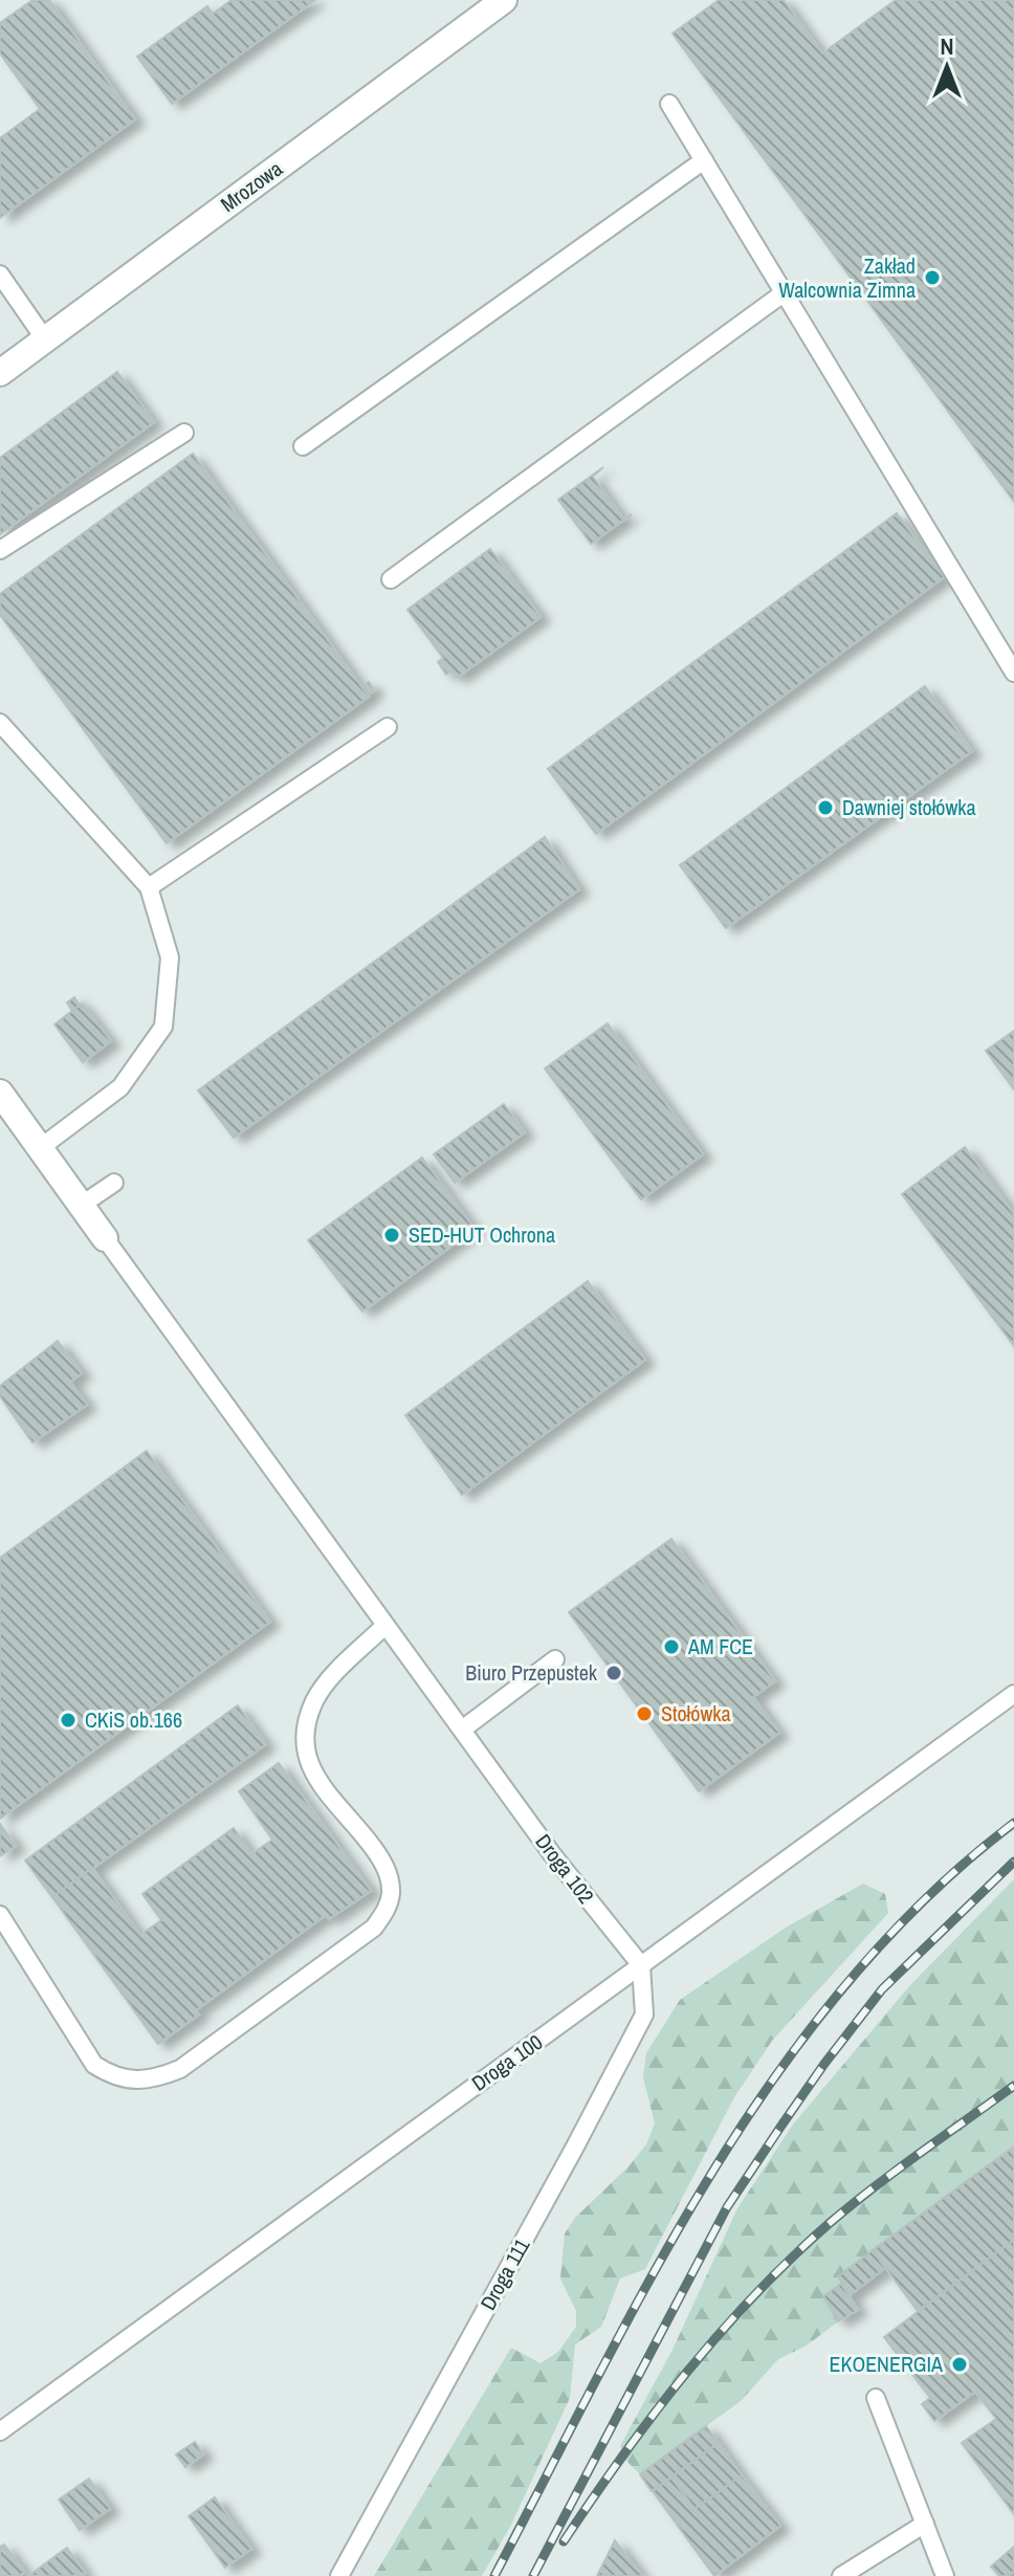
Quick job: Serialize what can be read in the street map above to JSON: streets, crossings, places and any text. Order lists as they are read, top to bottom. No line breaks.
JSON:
{"streets":{"street":["Mrozowa"],"lane":["Droga 102","Droga 100","Droga 111"]},"crossings":[["Droga 102","Droga 100"],["Droga 102","Droga 111"],["Droga 100","Droga 111"]],"places":["Zakład Walcownia Zimna","Dawniej stołówka","SED-HUT Ochrona","AM FCE","Biuro Przepustek","Stołówka","CKiS ob.166","EKOENERGIA"],"north":"top"}
